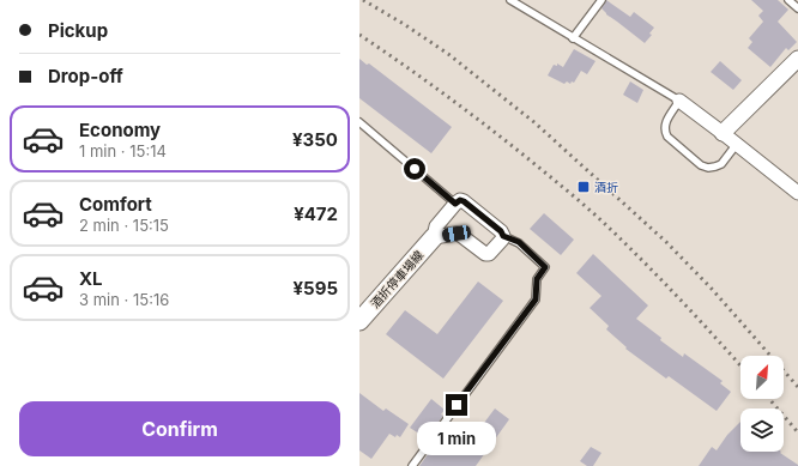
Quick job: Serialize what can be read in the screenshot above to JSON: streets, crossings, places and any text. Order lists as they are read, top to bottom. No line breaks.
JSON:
{"streets":{"main road":["酒折停車場線"]},"places":{"transit":["酒折"]},"north":"top right","page":{"banner":["Pickup","Drop-off"],"list":[{"name":"Economy","note":"1 min · 15:14","value":"¥350"},{"name":"Comfort","note":"2 min · 15:15","value":"¥472"},{"name":"XL","note":"3 min · 15:16","value":"¥595"}],"buttons":"Confirm","bubble":"1 min"}}
